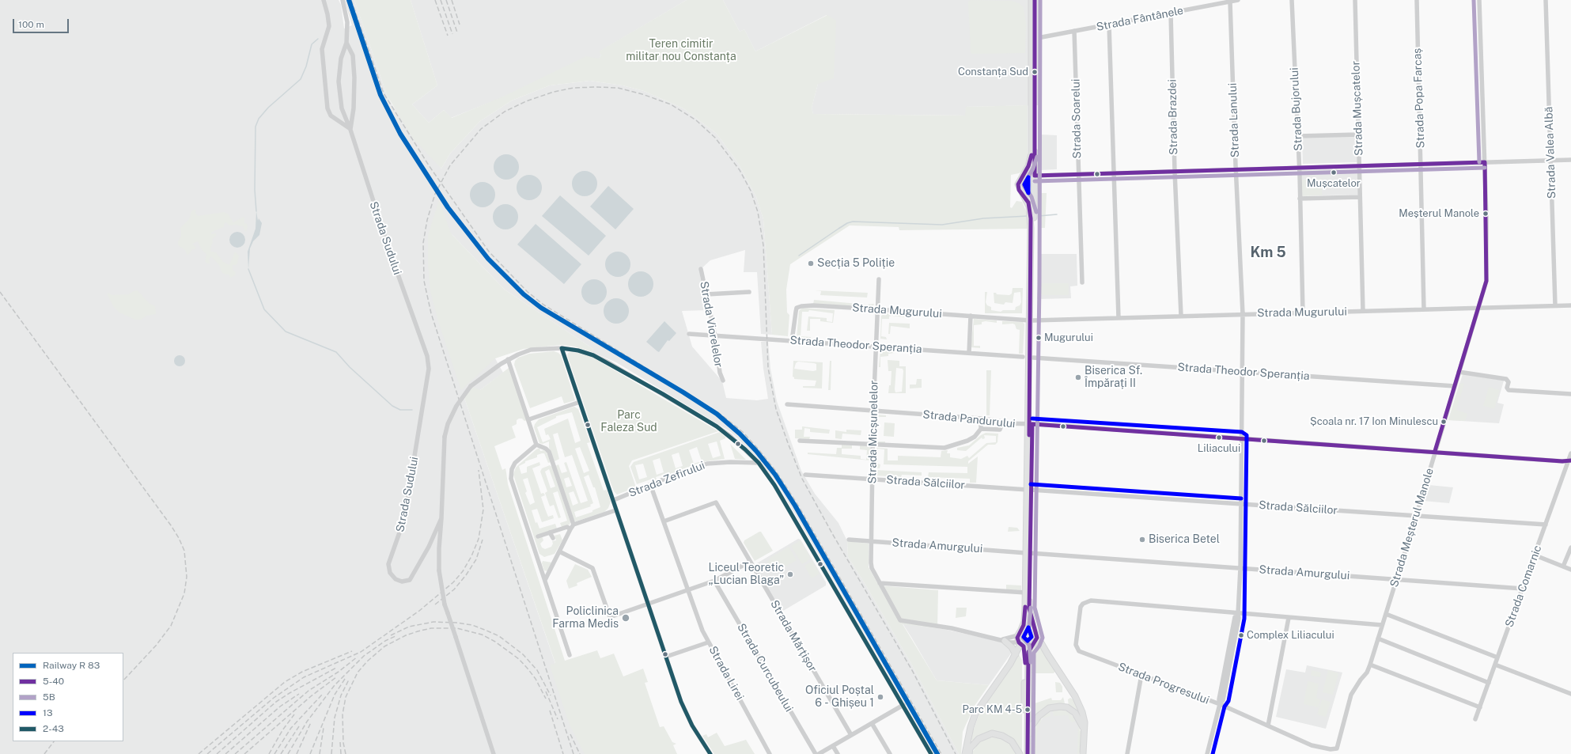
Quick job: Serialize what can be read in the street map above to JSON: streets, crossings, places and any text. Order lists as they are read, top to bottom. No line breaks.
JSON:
{"streets":{"street":["Strada Fântânele","Strada Popa Farcaș","Strada Mușcatelor","Strada Bujorului","Strada Brazdei","Strada Soarelui","Strada Lanului","Strada Valea Albă","Strada Sudului","Strada Mugurului","Strada Viorelelor","Strada Theodor Speranția","Strada Pandurului","Strada Micșunelelor","Strada Zefirului","Strada Sălciilor","Strada Meșterul Manole","Strada Amurgului","Strada Comarnic","Strada Mărțișor","Strada Curcubeului","Strada Lirei","Strada Progresului"]},"crossings":[["Strada Fântânele","Strada Brazdei"],["Strada Fântânele","Strada Soarelui"],["Strada Fântânele","Strada Lanului"],["Strada Popa Farcaș","Strada Mugurului"],["Strada Mușcatelor","Strada Mugurului"],["Strada Bujorului","Strada Mugurului"],["Strada Brazdei","Strada Mugurului"],["Strada Lanului","Strada Mugurului"],["Strada Lanului","Strada Theodor Speranția"],["Strada Lanului","Strada Pandurului"],["Strada Lanului","Strada Sălciilor"],["Strada Lanului","Strada Amurgului"],["Strada Lanului","Strada Progresului"],["Strada Valea Albă","Strada Mugurului"],["Strada Mugurului","Strada Theodor Speranția"],["Strada Mugurului","Strada Micșunelelor"],["Strada Mugurului","Strada Meșterul Manole"],["Strada Viorelelor","Strada Theodor Speranția"],["Strada Theodor Speranția","Strada Micșunelelor"],["Strada Theodor Speranția","Strada Meșterul Manole"],["Strada Pandurului","Strada Micșunelelor"],["Strada Pandurului","Strada Meșterul Manole"],["Strada Pandurului","Strada Comarnic"],["Strada Micșunelelor","Strada Sălciilor"],["Strada Micșunelelor","Strada Amurgului"],["Strada Zefirului","Strada Lirei"],["Strada Sălciilor","Strada Meșterul Manole"],["Strada Sălciilor","Strada Comarnic"],["Strada Meșterul Manole","Strada Amurgului"],["Strada Meșterul Manole","Strada Progresului"],["Strada Amurgului","Strada Comarnic"],["Strada Mărțișor","Strada Lirei"]],"districts":["Km 5"],"parks":["Teren cimitir militar nou Constanța","Parc Faleza Sud"],"places":["Constanța Sud","Mușcatelor","Meșterul Manole","Secția 5 Poliție","Mugurului","Biserica Sf. Împărați II","Școala nr. 17 Ion Minulescu","Liliacului","Biserica Betel","Liceul Teoretic „Lucian Blaga”","Policlinica Farma Medis","Complex Liliacului","Oficiul Poștal 6 - Ghișeu 1","Parc KM 4-5"],"lines":["transit line 5-40","transit line 5B","transit line 13","transit line 2-43"],"legend":["Railway R 83","5-40","5B","13","2-43"],"scale_bar":"100 m"}
